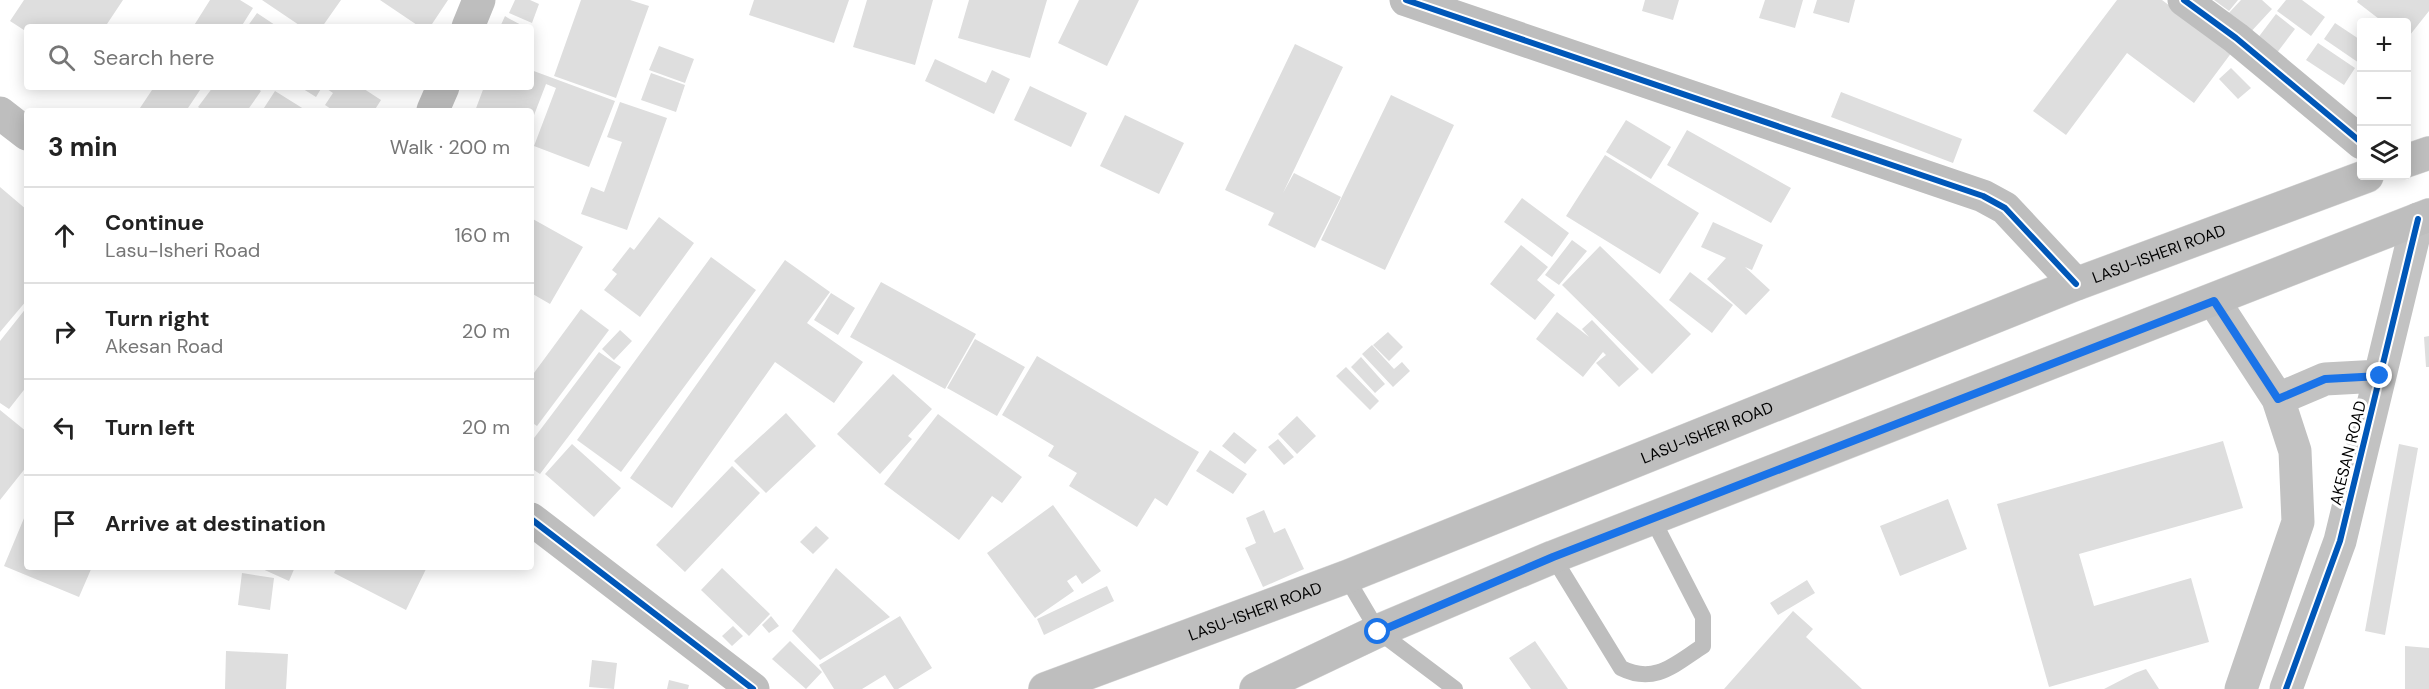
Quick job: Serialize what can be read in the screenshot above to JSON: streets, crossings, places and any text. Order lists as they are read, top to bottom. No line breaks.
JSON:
{"streets":{"main road":["LASU-ISHERI ROAD"],"street":["AKESAN ROAD"]},"page":{"map_buttons":["+","−"],"search":"Search here","heading":["3 min","Walk · 200 m"],"list":[["Continue","Lasu-Isheri Road","160 m"],["Turn right","Akesan Road","20 m"],["Turn left","20 m"],"Arrive at destination"]}}
